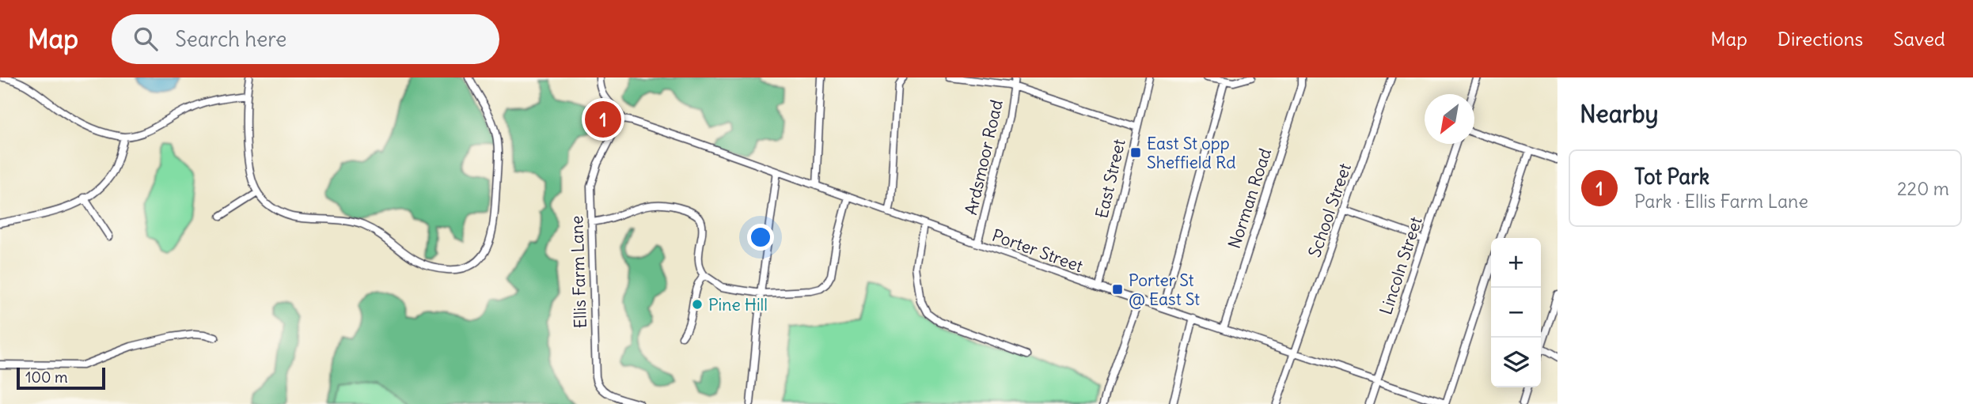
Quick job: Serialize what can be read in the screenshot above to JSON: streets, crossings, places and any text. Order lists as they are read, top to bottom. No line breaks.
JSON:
{"streets":{"street":["Ardsmoor Road","East Street","Norman Road","School Street","Porter Street","Lincoln Street","Ellis Farm Lane"]},"crossings":[["Ardsmoor Road","Porter Street"],["East Street","Porter Street"],["Norman Road","Porter Street"],["School Street","Porter Street"],["Porter Street","Lincoln Street"],["Porter Street","Ellis Farm Lane"]],"places":{"transit":["East St opp Sheffield Rd","Porter St @ East St"],"other":["Pine Hill"]},"scale_bar":"100 m","north":"bottom left","page":{"header":"Map","search":"Search here","nav":["Map","Directions","Saved"],"heading":"Nearby","pins":"1","list":[{"mark":"1","name":"Tot Park","note":"Park · Ellis Farm Lane","value":"220 m"}],"map_buttons":["+","−"],"scale":"100 m"}}
